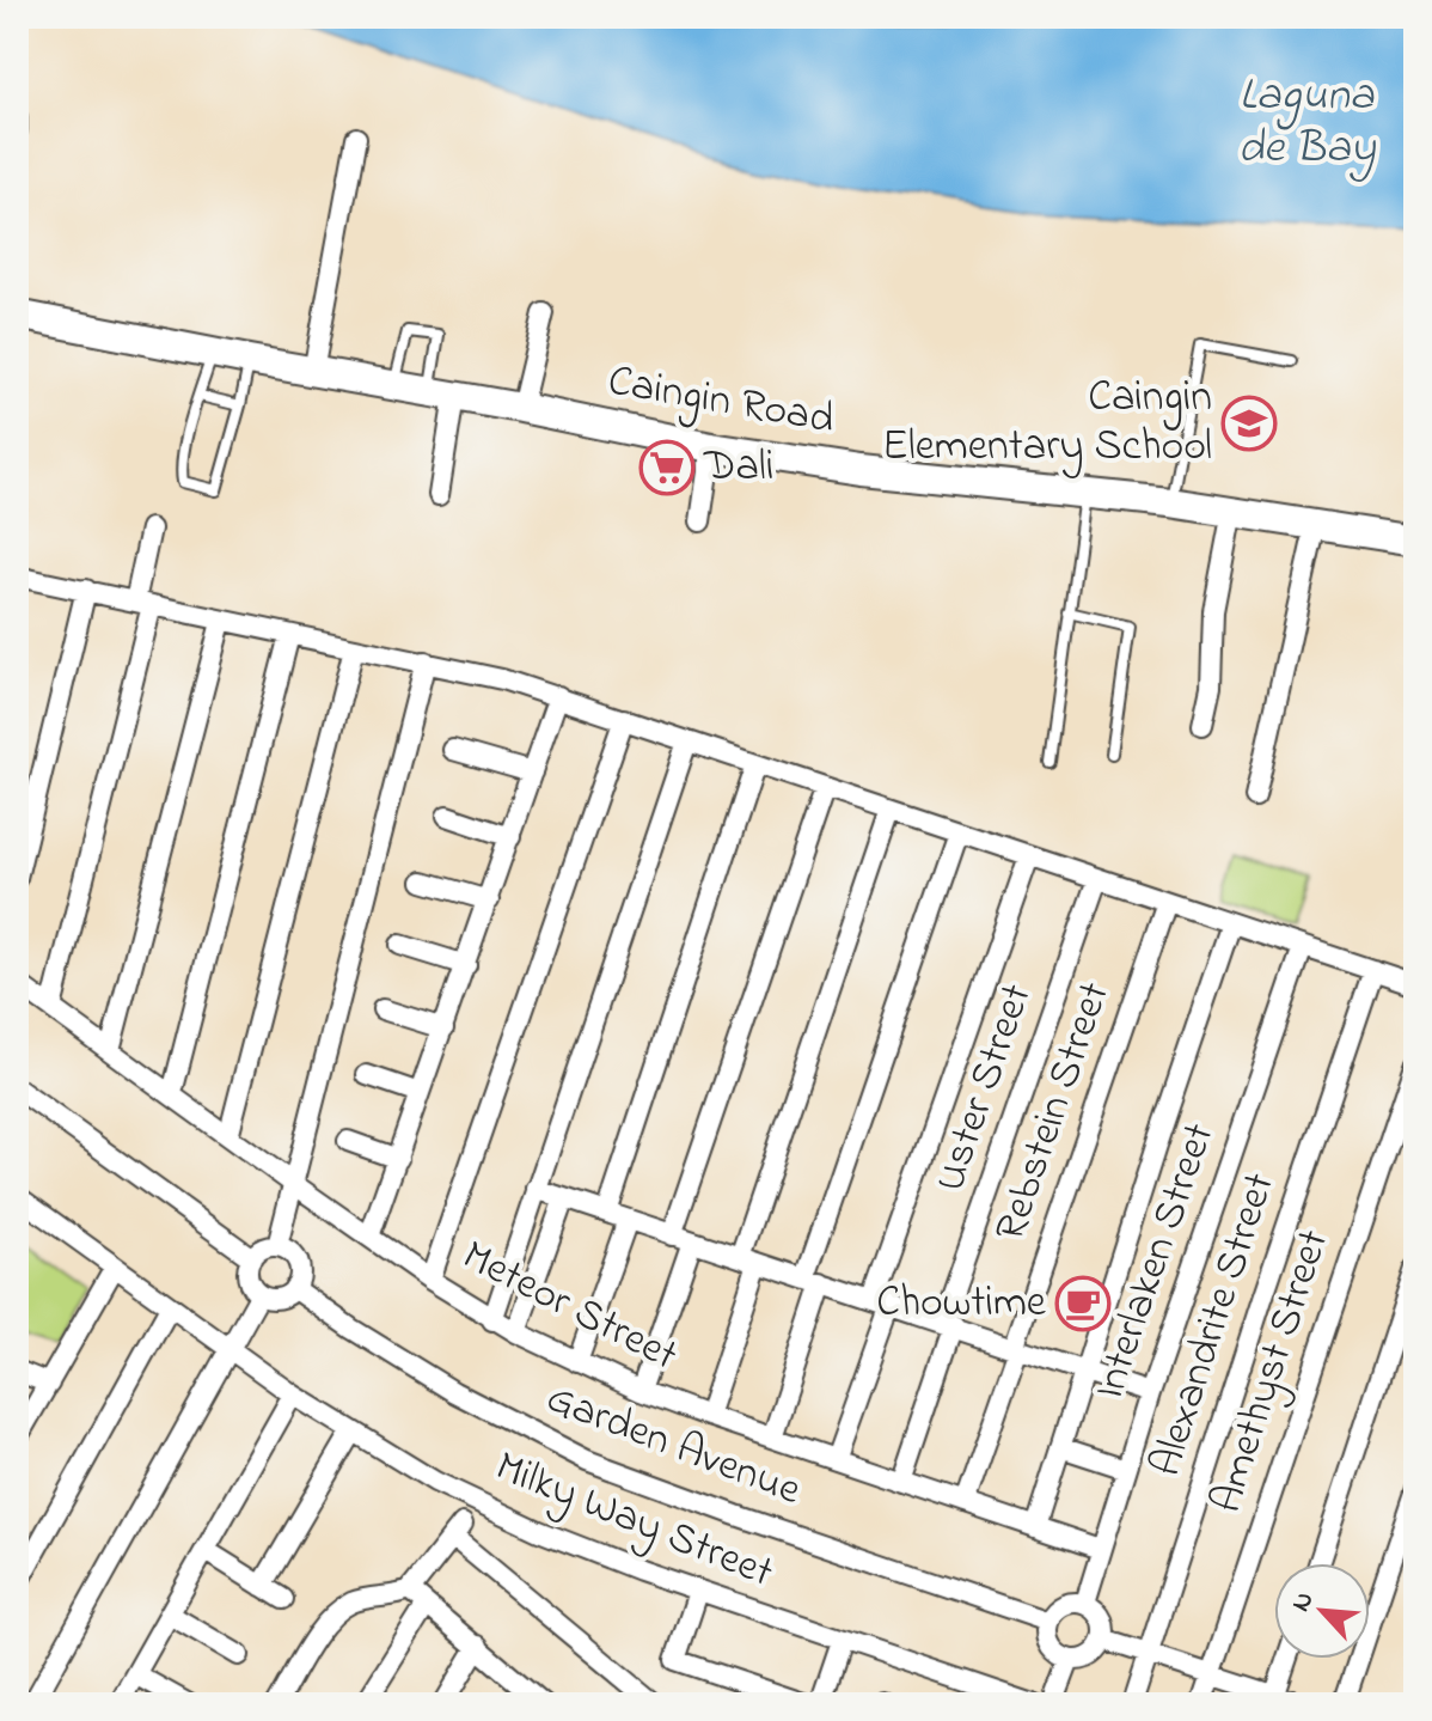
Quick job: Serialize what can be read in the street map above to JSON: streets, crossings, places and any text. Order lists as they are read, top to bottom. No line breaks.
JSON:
{"streets":{"street":["Caingin Road","Uster Street","Rebstein Street","Interlaken Street","Meteor Street","Alexandrite Street","Amethyst Street","Garden Avenue","Milky Way Street"]},"crossings":[["Uster Street","Meteor Street"],["Rebstein Street","Meteor Street"],["Interlaken Street","Meteor Street"],["Interlaken Street","Garden Avenue"]],"water":["Laguna de Bay"],"places":{"school or university":["Caingin Elementary School"],"supermarket":["Dali"],"cafe":["Chowtime"]},"north":"top left"}
